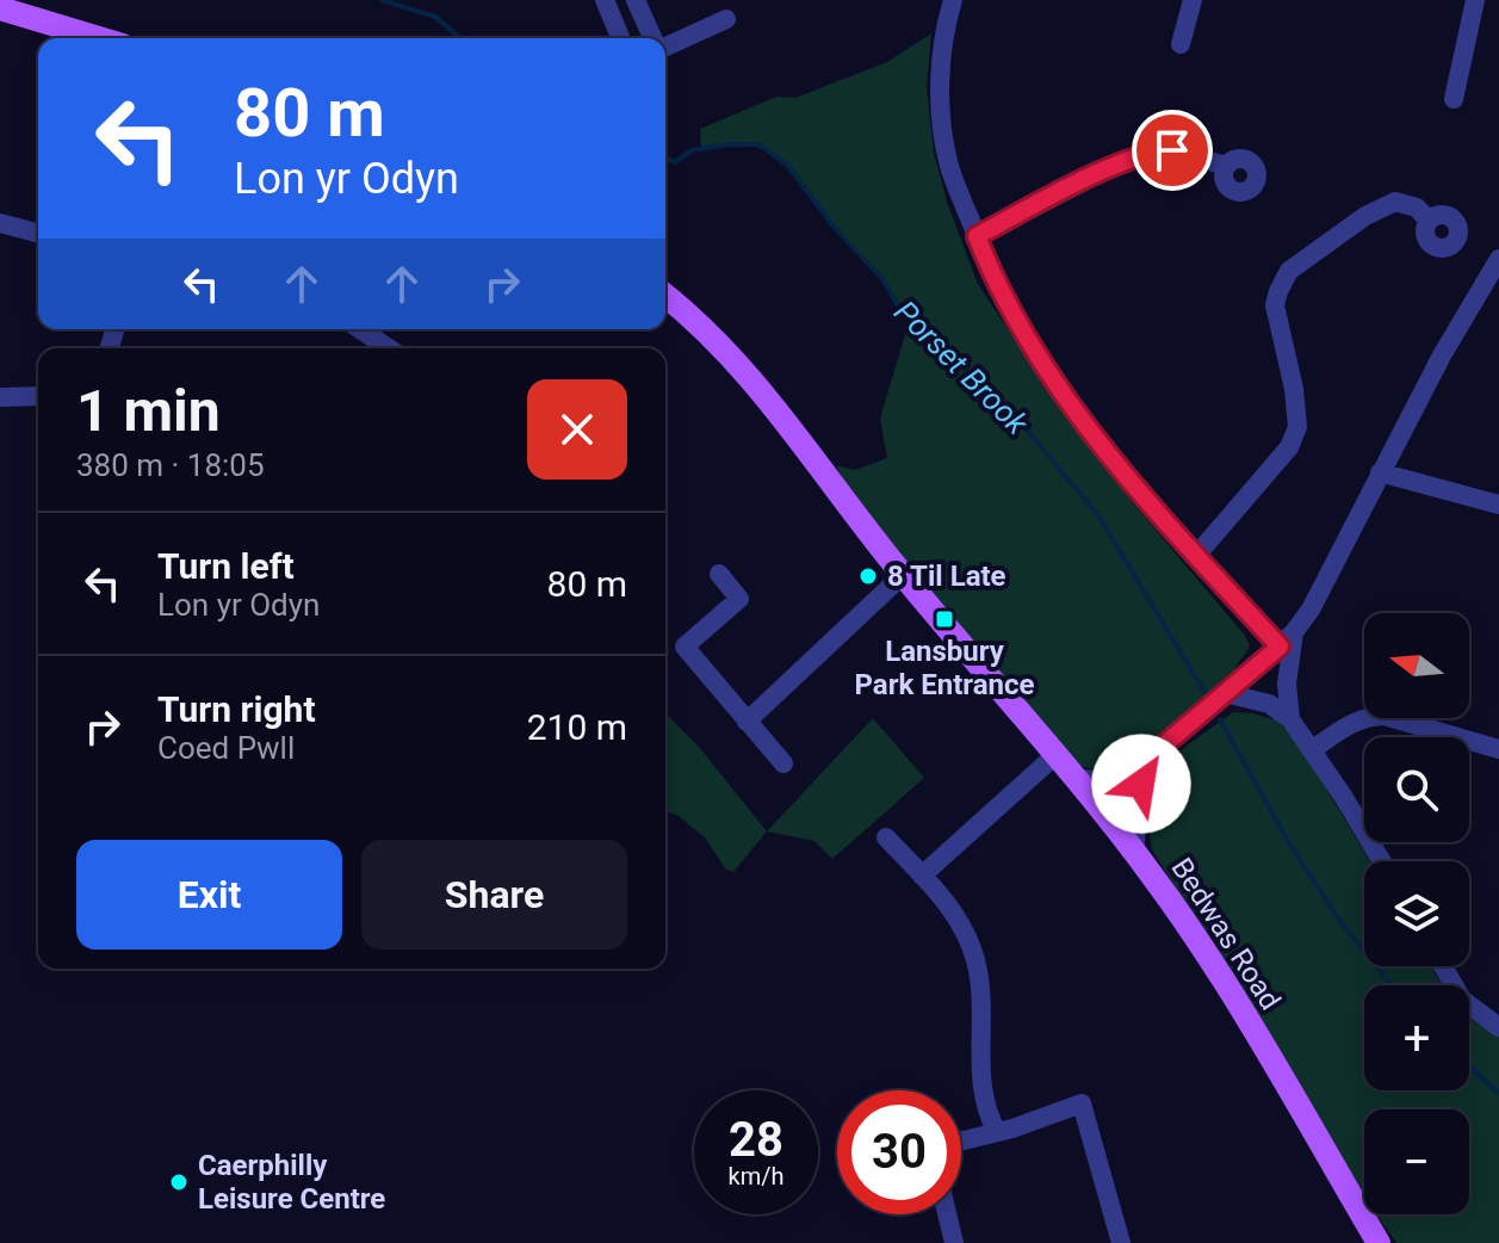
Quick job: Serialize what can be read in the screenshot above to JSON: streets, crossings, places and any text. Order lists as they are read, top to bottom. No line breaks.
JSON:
{"streets":{"main road":["Bedwas Road"]},"water":["Porset Brook"],"places":{"other":["8 Til Late","Caerphilly Leisure Centre"],"transit":["Lansbury Park Entrance"]},"north":"left","page":{"turn":["80 m","Lon yr Odyn"],"heading":["1 min","380 m · 18:05"],"list":[{"name":"Turn left","note":"Lon yr Odyn","value":"80 m"},{"name":"Turn right","note":"Coed Pwll","value":"210 m"}],"map_buttons":["+","−"],"buttons":["Exit","Share"],"speed":"28 km/h","limit":"30"}}
